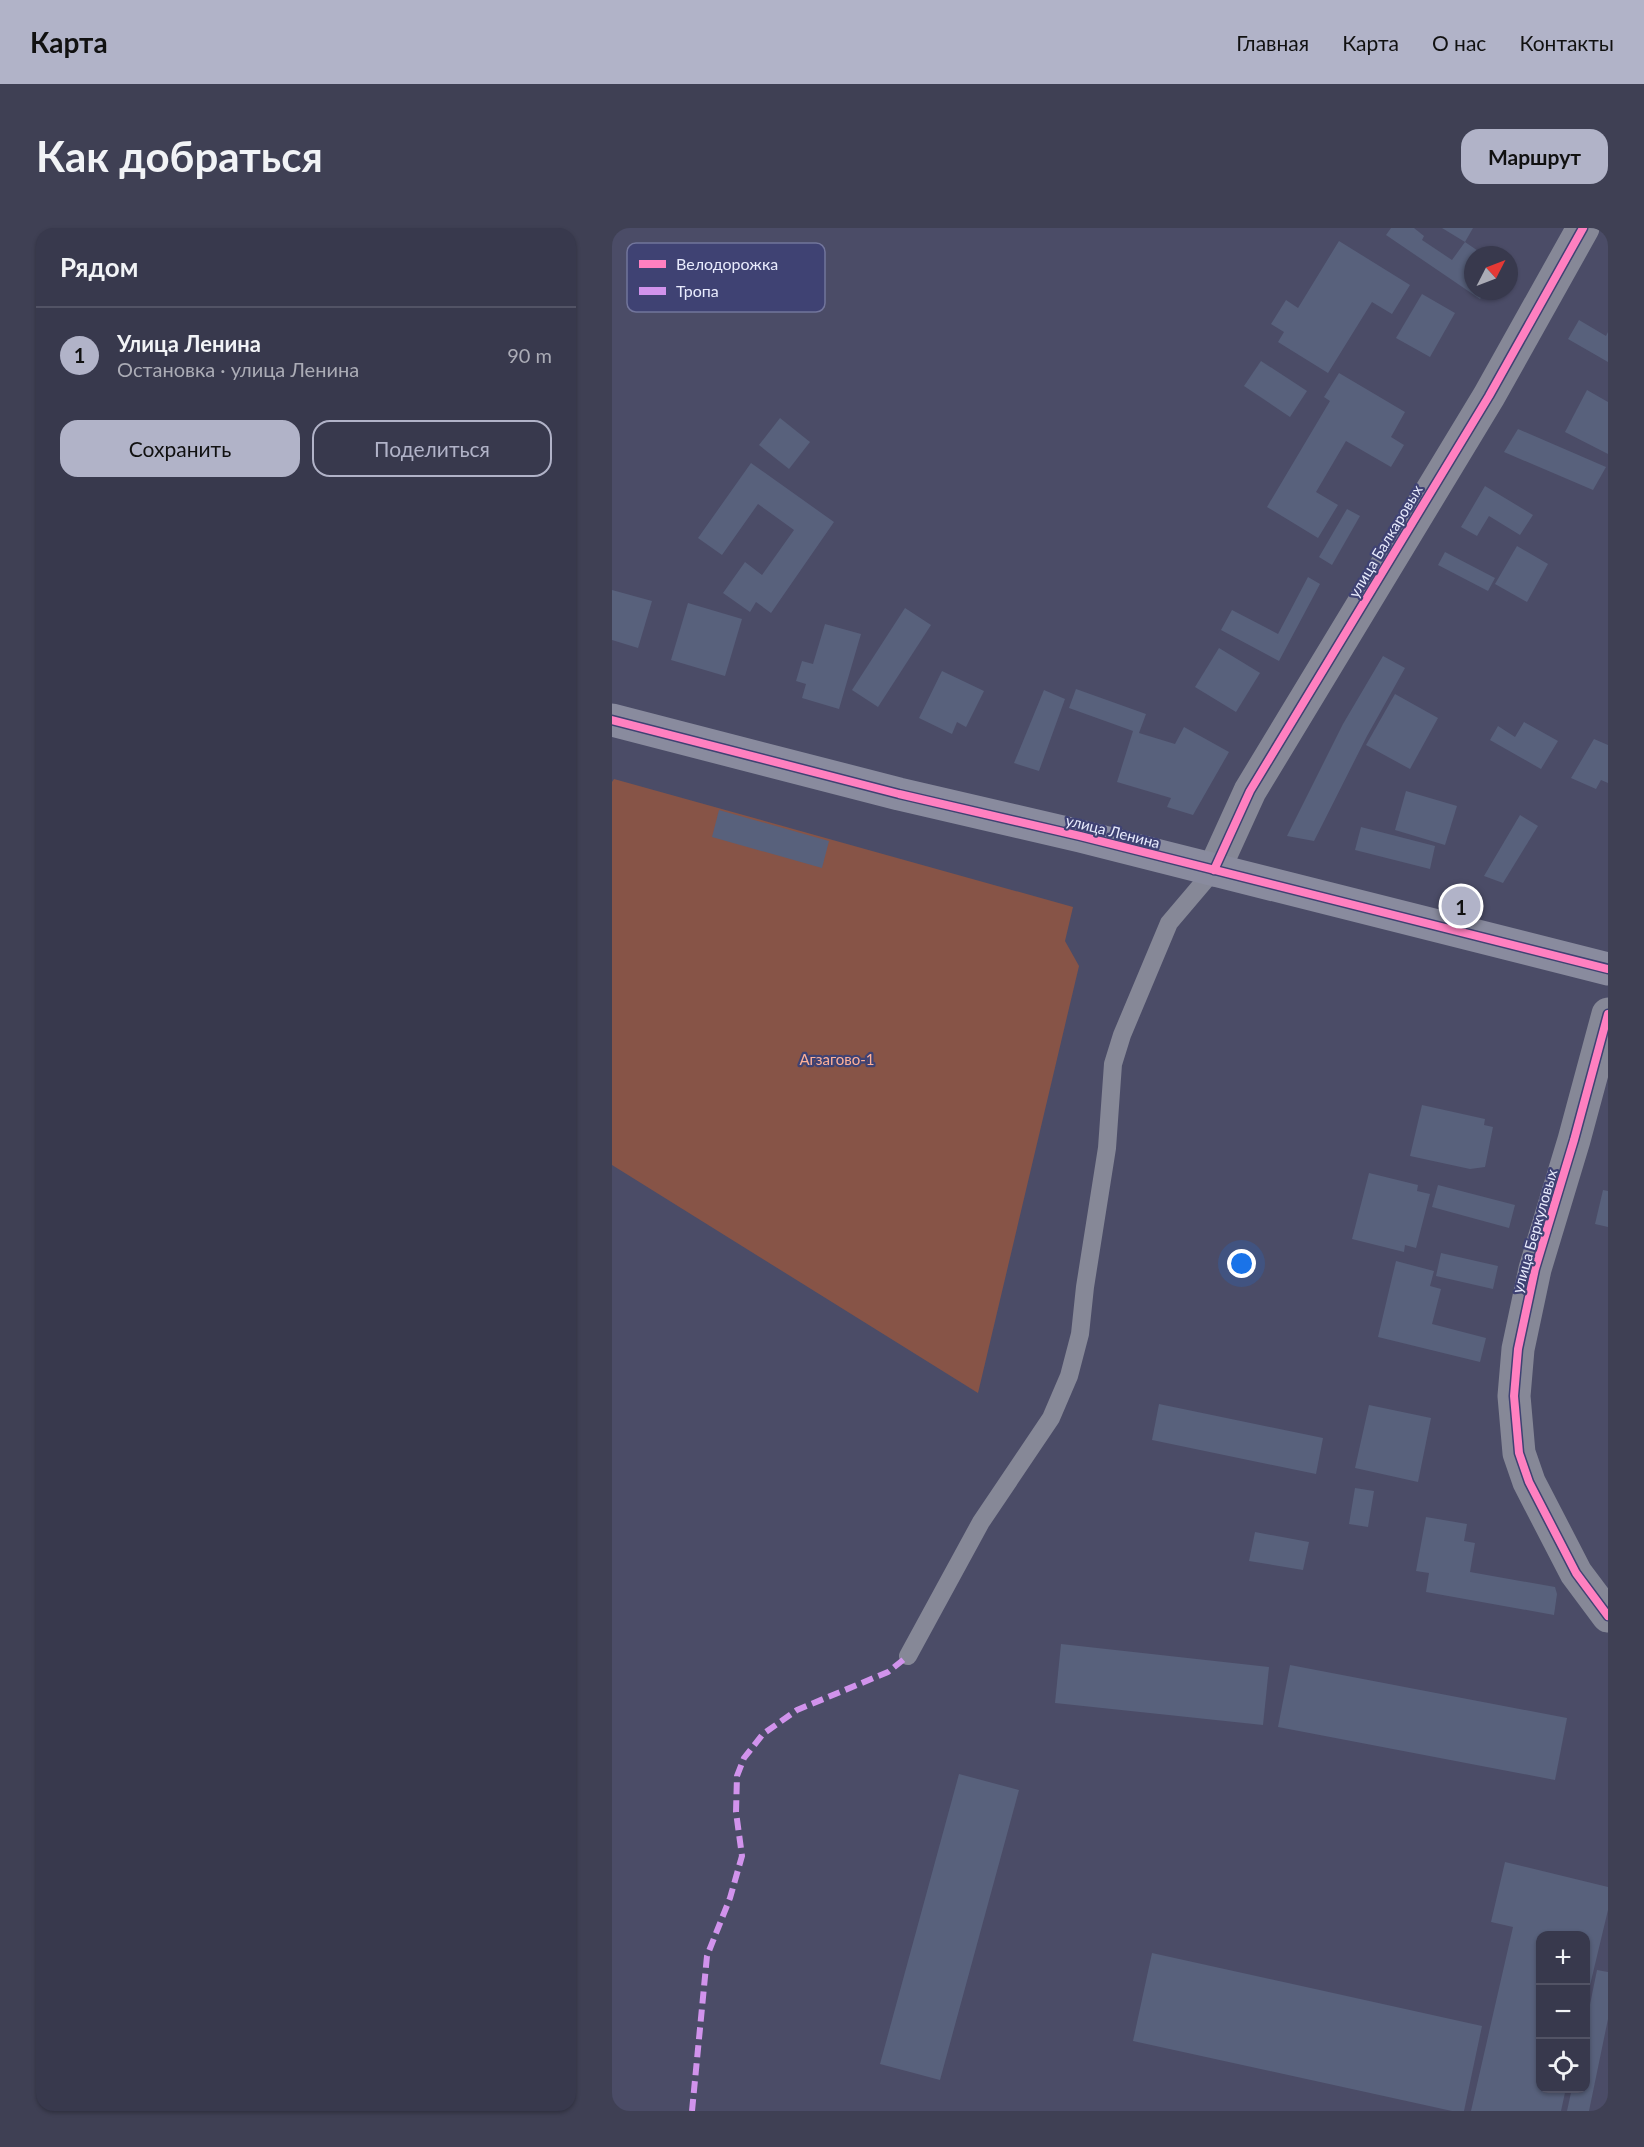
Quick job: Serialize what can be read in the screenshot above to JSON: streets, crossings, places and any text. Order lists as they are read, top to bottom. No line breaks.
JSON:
{"streets":{"street":["улица Балкаровых","улица Ленина","улица Беркуловых"]},"crossings":[["улица Балкаровых","улица Ленина"]],"parks":["Агзагово-1"],"legend":["Велодорожка","Тропа"],"north":"top right","page":{"header":"Карта","nav":["Главная","Карта","О нас","Контакты"],"buttons":["Маршрут",["Сохранить","Поделиться"]],"title":"Как добраться","heading":"Рядом","list":[{"mark":"1","name":"Улица Ленина","note":"Остановка · улица Ленина","value":"90 m"}],"pins":"1","map_buttons":["+","−"]}}
